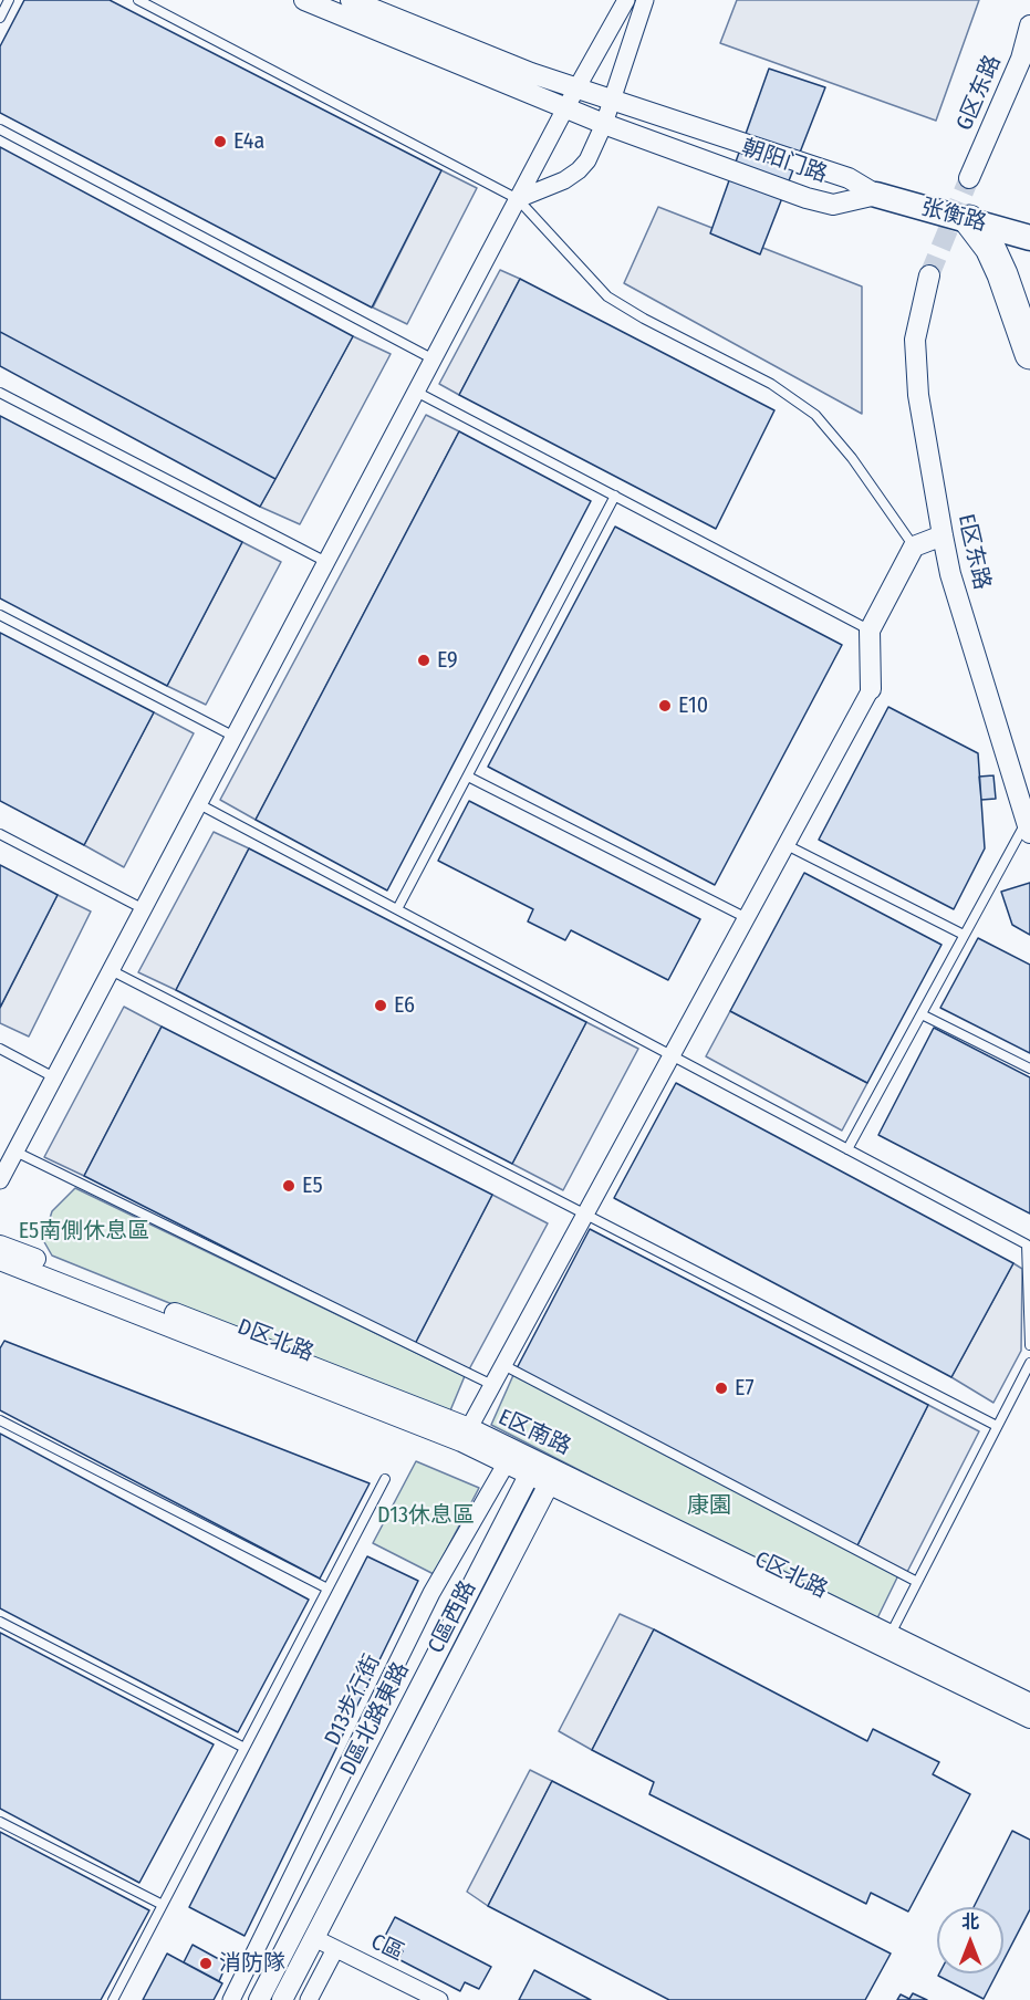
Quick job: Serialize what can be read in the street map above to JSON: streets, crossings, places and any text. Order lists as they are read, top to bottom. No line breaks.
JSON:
{"streets":{"main road":["张衡路"],"street":["G区东路","朝阳门路","E区东路","D区北路","E区南路","C区北路","C區西路","D13步行街","D區北路東路","C區"]},"crossings":[["朝阳门路","张衡路"],["D区北路","E区南路"],["D区北路","D13步行街"],["D区北路","D區北路東路"],["E区南路","C区北路"],["E区南路","C區西路"],["E区南路","D區北路東路"],["C区北路","C區西路"],["C區西路","C區"]],"parks":["E5南側休息區","康園","D13休息區"],"places":["E4a","E9","E10","E6","E5","E7","消防隊"],"north":"top"}
